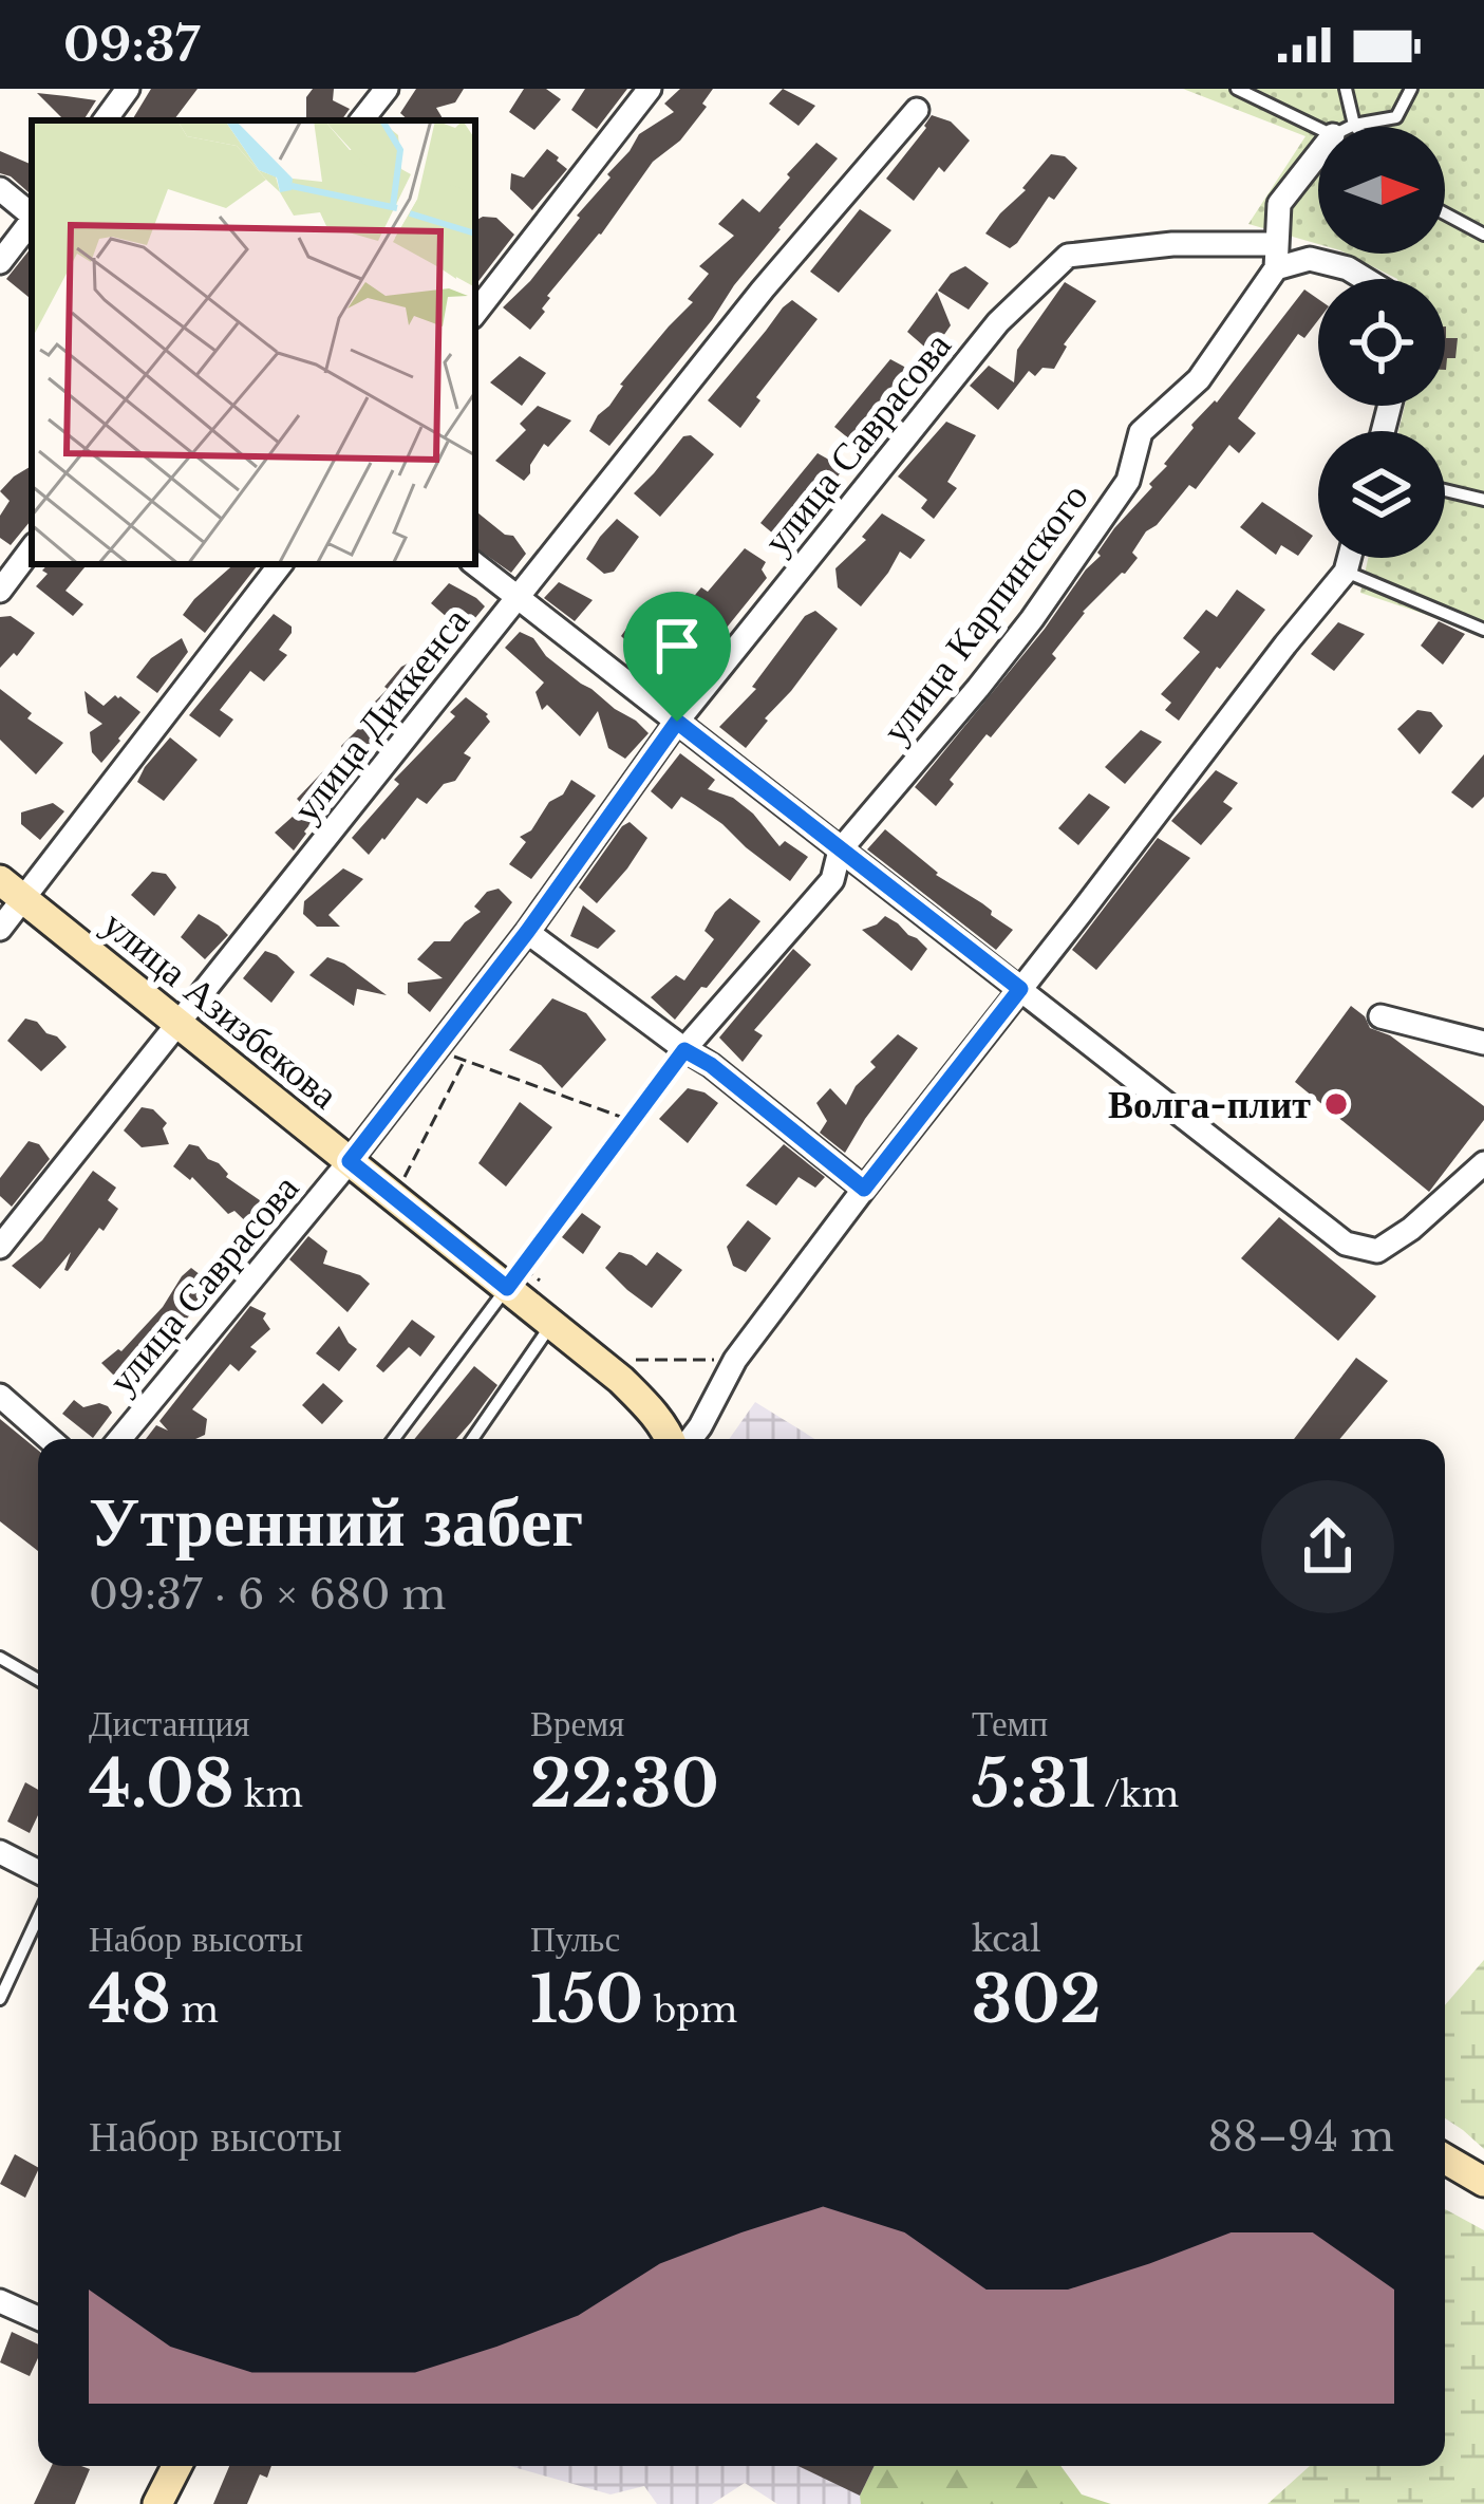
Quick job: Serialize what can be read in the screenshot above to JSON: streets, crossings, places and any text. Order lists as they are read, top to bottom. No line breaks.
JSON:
{"streets":{"main road":["улица Азизбекова"],"street":["улица Саврасова","улица Карпинского","улица Диккенса"]},"crossings":[["улица Саврасова","улица Азизбекова"],["улица Диккенса","улица Азизбекова"]],"places":["Волга-плит"],"north":"right","page":{"status":"09:37","heading":["Утренний забег","09:37 · 6 × 680 m"],"stats":[["Дистанция","4.08 km"],["Время","22:30"],["Темп","5:31 /km"],["Набор высоты","48 m"],["Пульс","150 bpm"],["kcal","302"]],"chart":["Набор высоты","88–94 m"]}}
